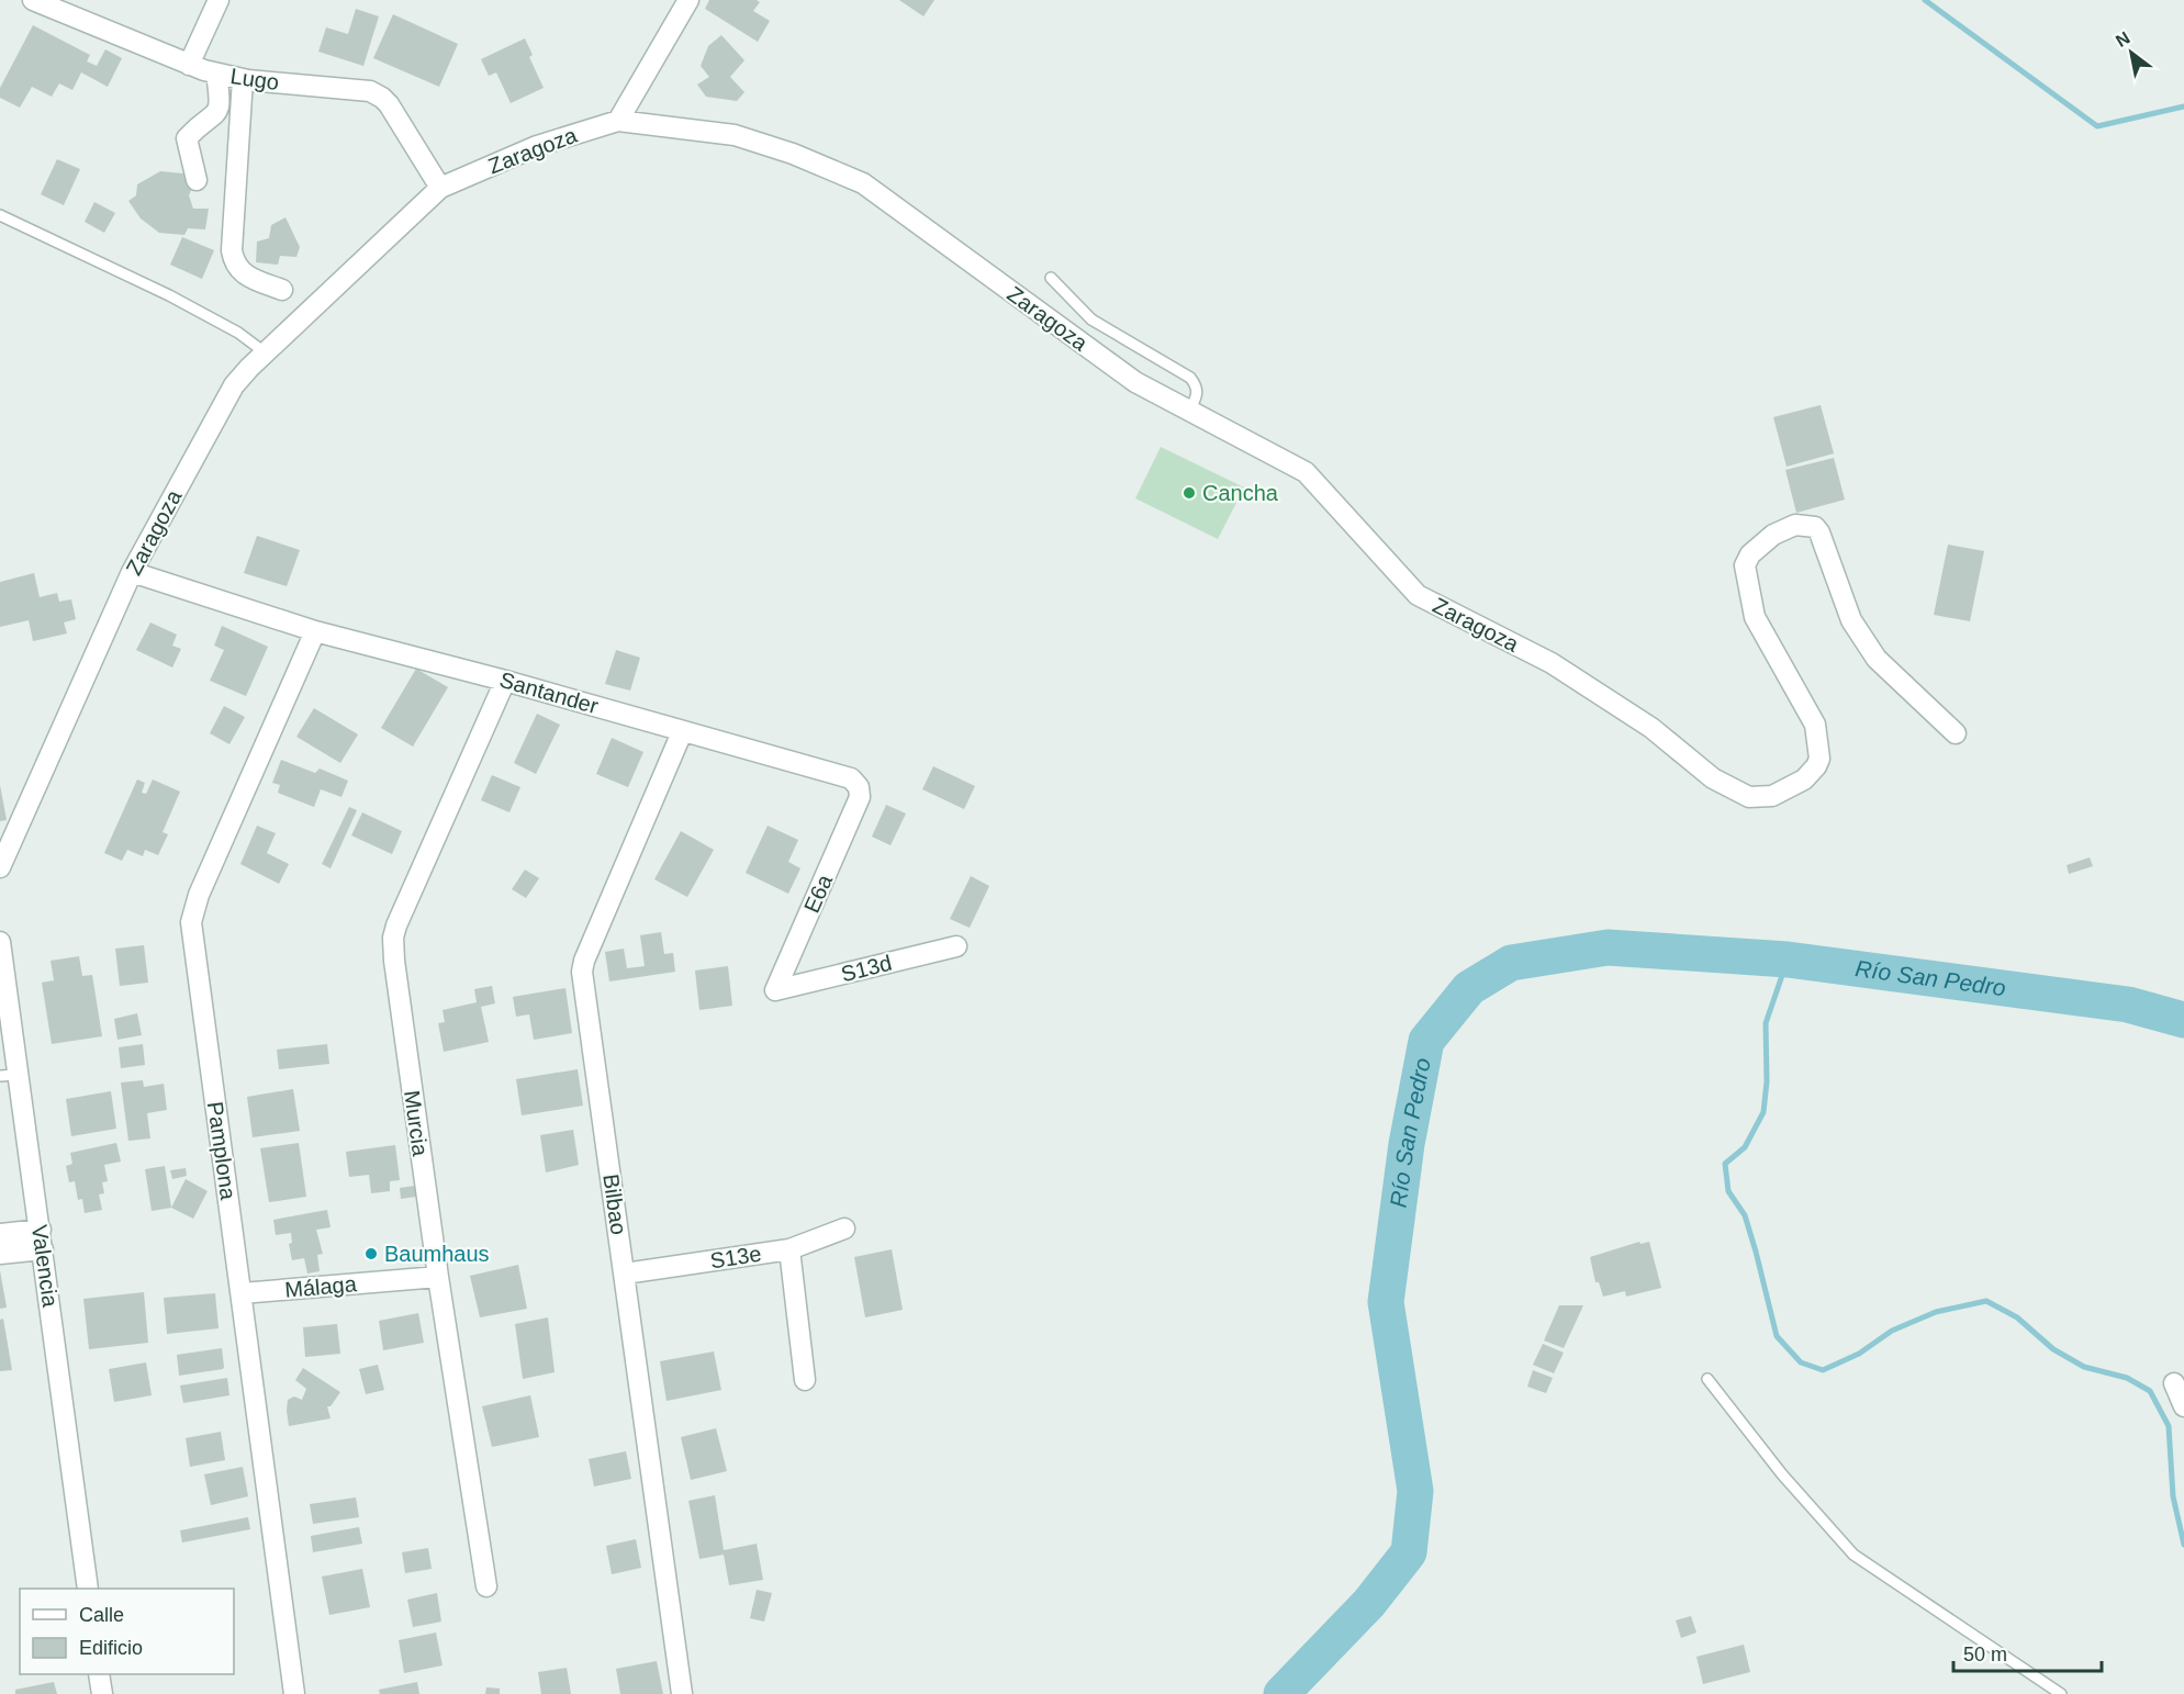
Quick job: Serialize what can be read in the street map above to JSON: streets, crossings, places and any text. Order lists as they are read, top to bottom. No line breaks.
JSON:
{"streets":{"street":["Lugo","Zaragoza","Santander","E6a","S13d","Murcia","Pamplona","Bilbao","S13e","Valencia","Málaga"]},"crossings":[["Lugo","Zaragoza"],["Zaragoza","Santander"],["Santander","E6a"],["Santander","Murcia"],["Santander","Pamplona"],["Santander","Bilbao"],["E6a","S13d"],["Murcia","Málaga"],["Pamplona","Málaga"],["Bilbao","S13e"]],"water":["Río San Pedro"],"places":["Cancha","Baumhaus"],"legend":["Calle","Edificio"],"scale_bar":"50 m","north":"top left"}
